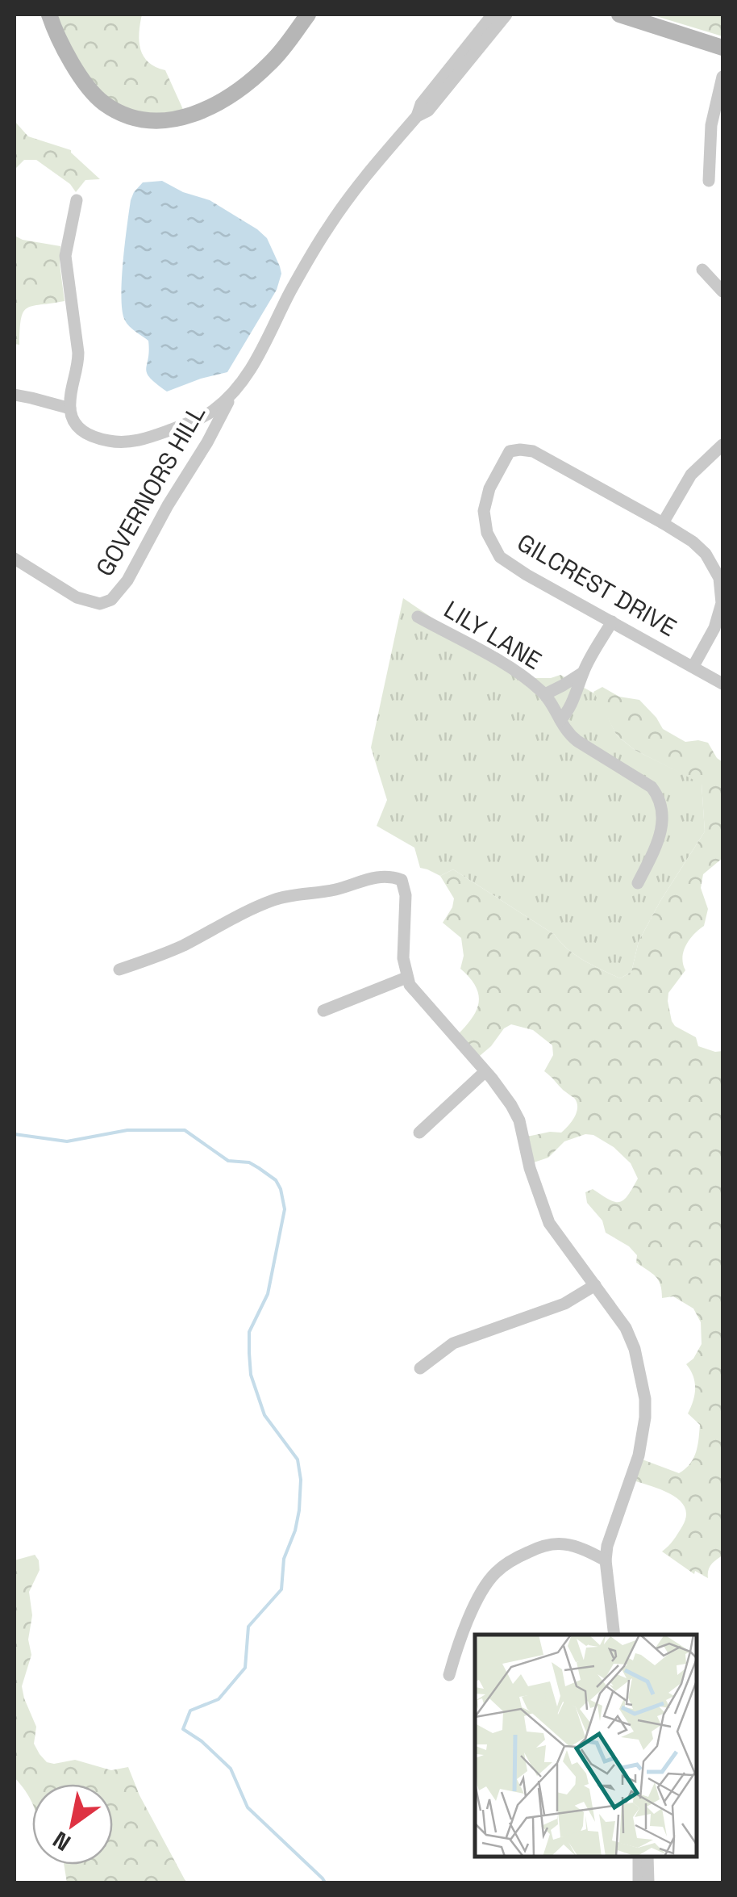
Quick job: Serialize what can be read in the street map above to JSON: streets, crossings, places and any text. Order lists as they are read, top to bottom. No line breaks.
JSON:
{"streets":{"street":["GOVERNORS HILL","GILCREST DRIVE","LILY LANE"]},"north":"bottom left"}
